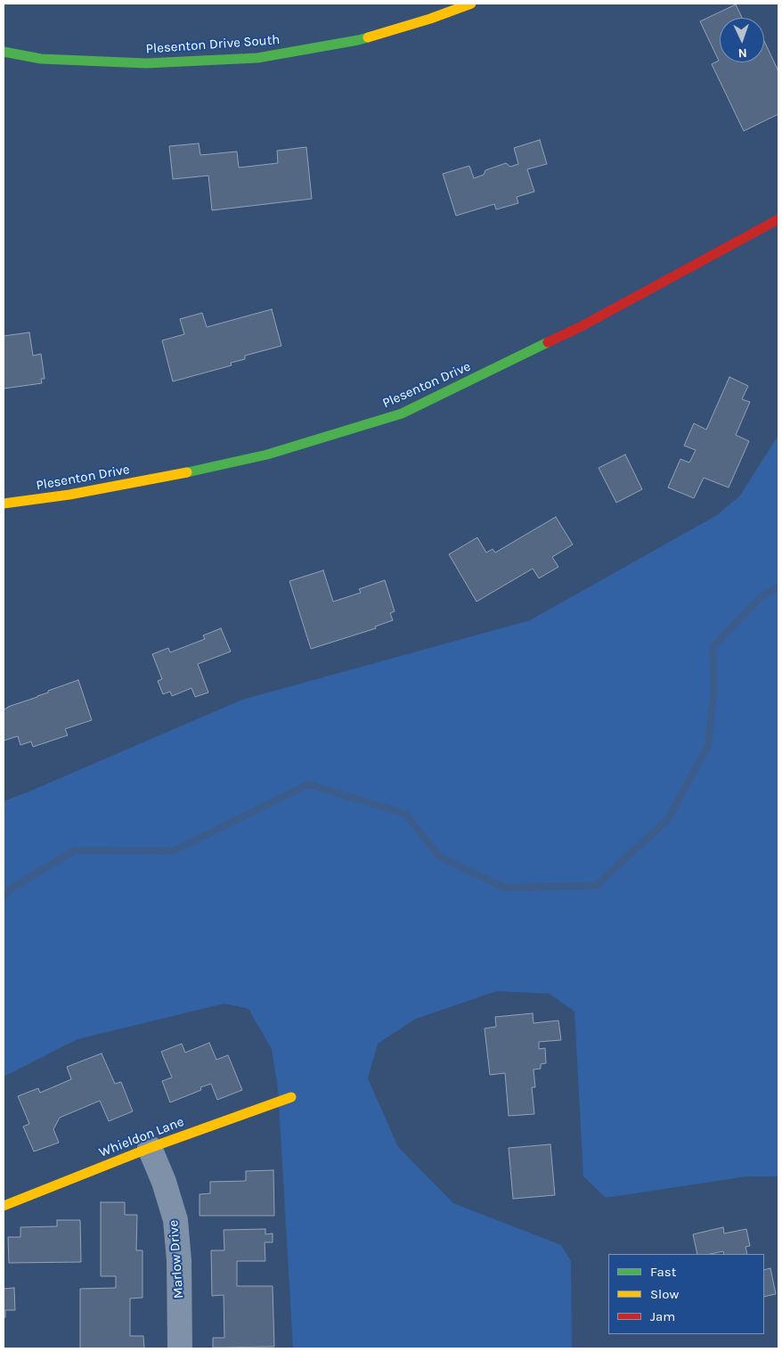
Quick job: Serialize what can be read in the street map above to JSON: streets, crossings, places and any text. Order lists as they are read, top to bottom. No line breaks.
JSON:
{"streets":{"street":["Plesenton Drive South","Plesenton Drive","Whieldon Lane","Marlow Drive"]},"crossings":[["Whieldon Lane","Marlow Drive"]],"legend":["Fast","Slow","Jam"],"north":"bottom"}
